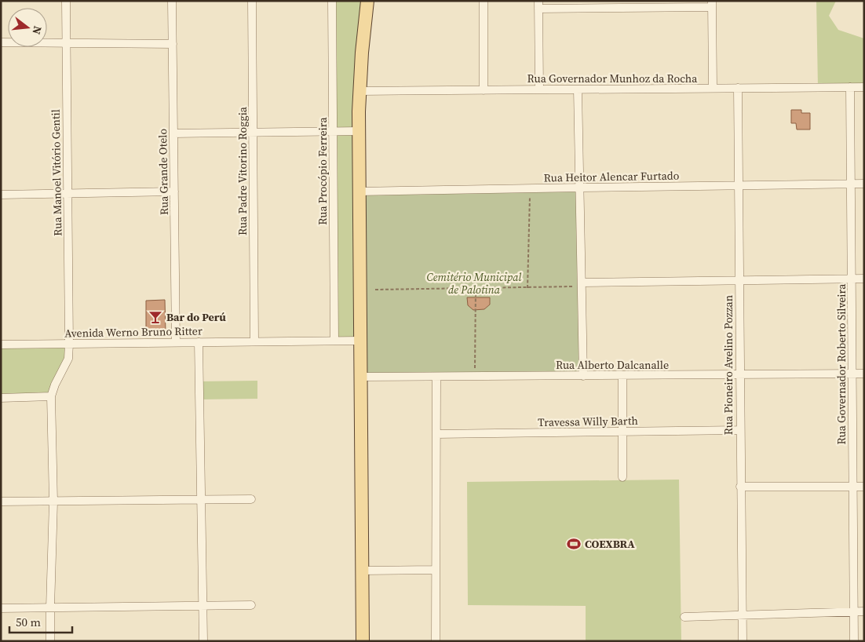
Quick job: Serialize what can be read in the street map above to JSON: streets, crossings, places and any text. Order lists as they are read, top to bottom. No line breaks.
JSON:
{"streets":{"street":["Rua Governador Munhoz da Rocha","Rua Padre Vitorino Roggia","Rua Procópio Ferreira","Rua Grande Otelo","Rua Manoel Vitório Gentil","Rua Heitor Alencar Furtado","Avenida Werno Bruno Ritter","Rua Governador Roberto Silveira","Rua Alberto Dalcanalle","Rua Pioneiro Avelino Pozzan","Travessa Willy Barth"]},"crossings":[["Rua Governador Munhoz da Rocha","Rua Governador Roberto Silveira"],["Rua Governador Munhoz da Rocha","Rua Pioneiro Avelino Pozzan"],["Rua Padre Vitorino Roggia","Avenida Werno Bruno Ritter"],["Rua Procópio Ferreira","Avenida Werno Bruno Ritter"],["Rua Grande Otelo","Avenida Werno Bruno Ritter"],["Rua Manoel Vitório Gentil","Avenida Werno Bruno Ritter"],["Rua Heitor Alencar Furtado","Rua Governador Roberto Silveira"],["Rua Heitor Alencar Furtado","Rua Pioneiro Avelino Pozzan"],["Rua Governador Roberto Silveira","Rua Alberto Dalcanalle"],["Rua Alberto Dalcanalle","Rua Pioneiro Avelino Pozzan"],["Rua Pioneiro Avelino Pozzan","Travessa Willy Barth"]],"parks":["Cemitério Municipal de Palotina"],"places":{"bar":["Bar do Perú"],"sports":["COEXBRA"]},"scale_bar":"50 m","north":"right"}
